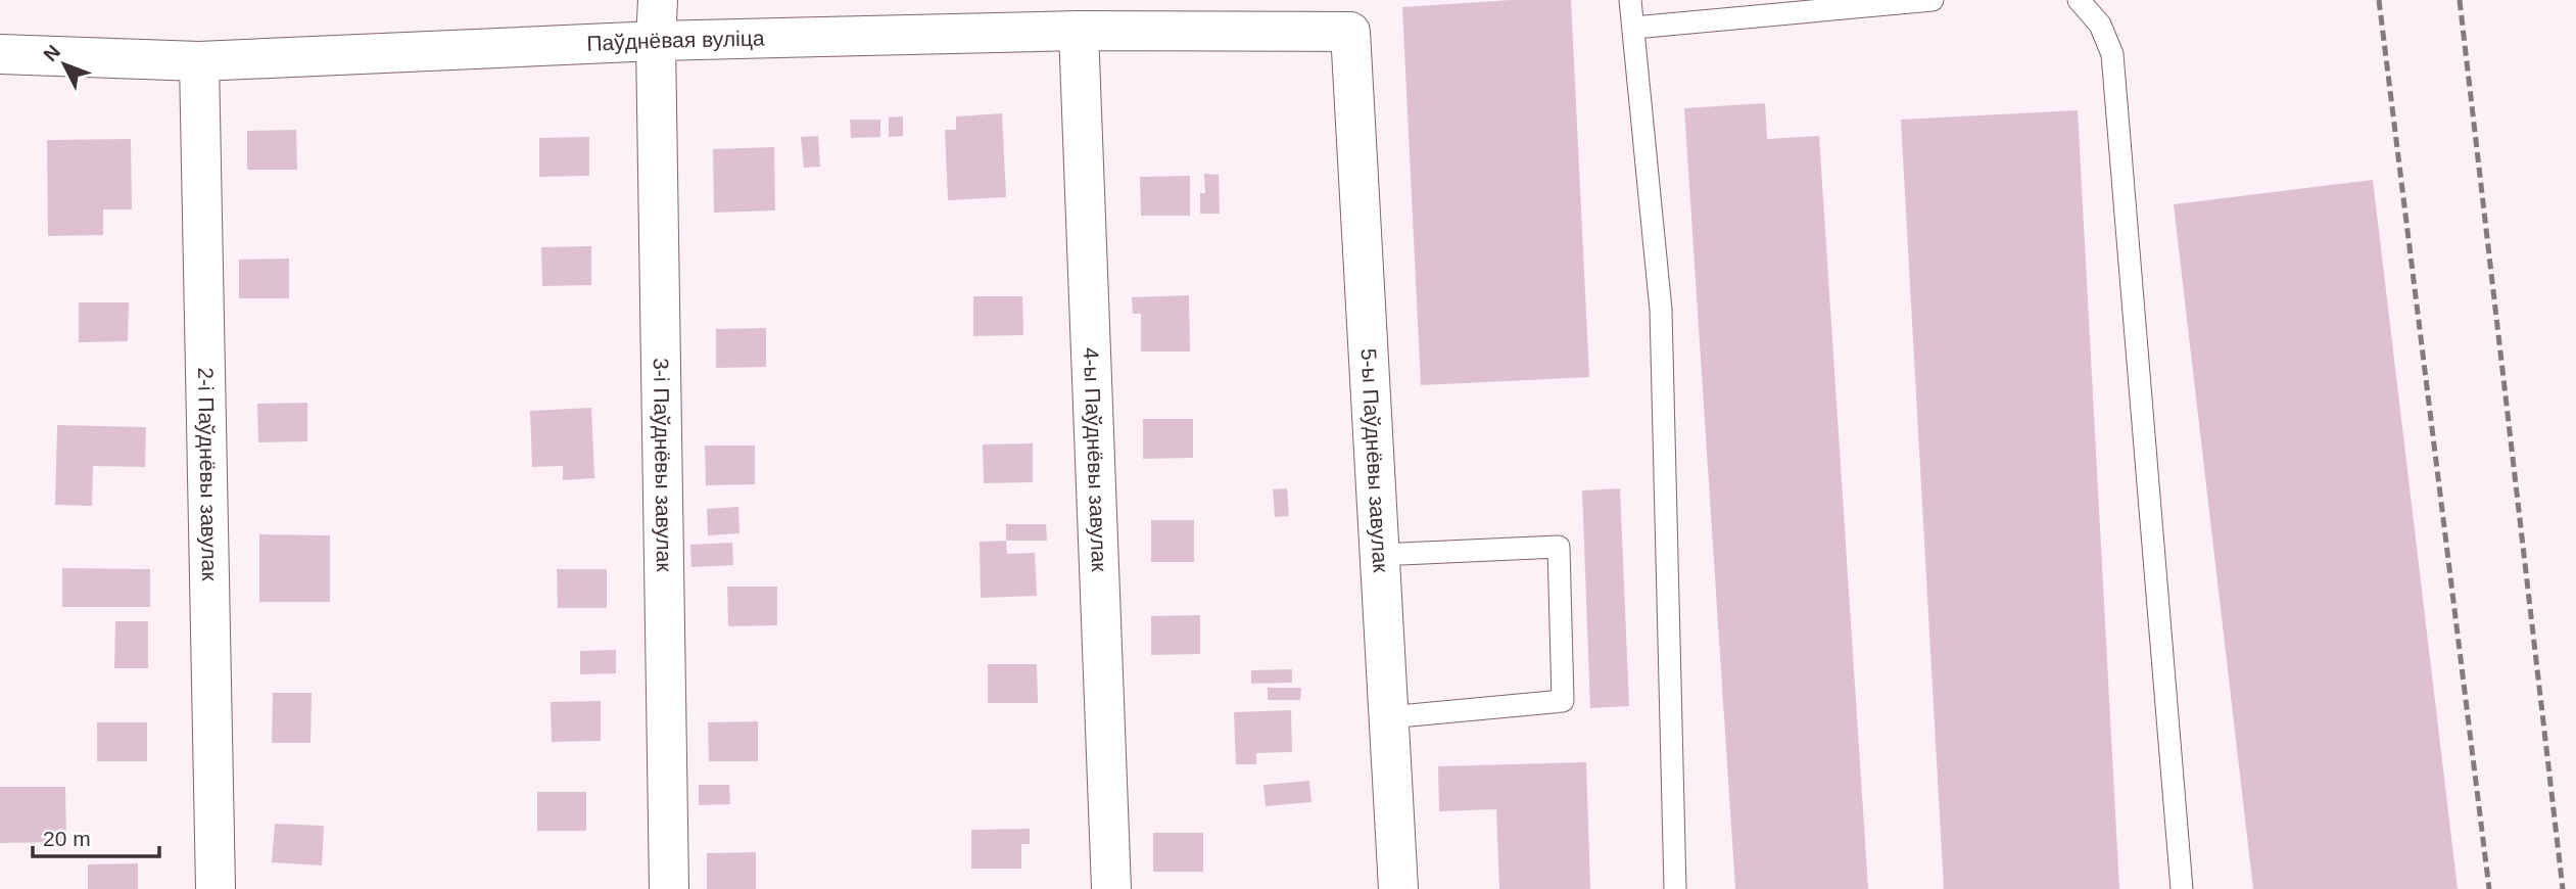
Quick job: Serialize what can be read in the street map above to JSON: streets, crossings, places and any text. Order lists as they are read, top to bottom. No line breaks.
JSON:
{"streets":{"street":["Паўднёвая вуліца","4-ы Паўднёвы завулак","5-ы Паўднёвы завулак","3-і Паўднёвы завулак","2-і Паўднёвы завулак"]},"crossings":[["Паўднёвая вуліца","4-ы Паўднёвы завулак"],["Паўднёвая вуліца","5-ы Паўднёвы завулак"],["Паўднёвая вуліца","3-і Паўднёвы завулак"],["Паўднёвая вуліца","2-і Паўднёвы завулак"]],"scale_bar":"20 m","north":"top left"}
